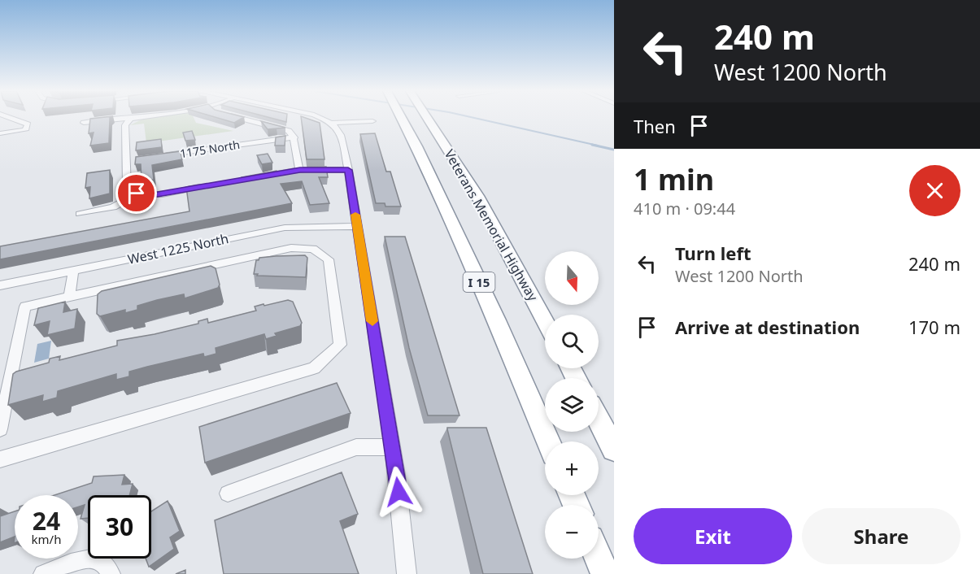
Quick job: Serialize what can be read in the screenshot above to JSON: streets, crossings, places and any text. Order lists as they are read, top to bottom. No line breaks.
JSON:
{"streets":{"highway":["Veterans Memorial Highway","I 15"],"street":["1175 North","West 1225 North"]},"north":"bottom","page":{"turn":["240 m","West 1200 North"],"then":"Then","heading":["1 min","410 m · 09:44"],"list":[{"name":"Turn left","note":"West 1200 North","value":"240 m"},{"name":"Arrive at destination","value":"170 m"}],"map_buttons":["+","−"],"speed":"24 km/h","limit":"30","buttons":["Exit","Share"]}}
